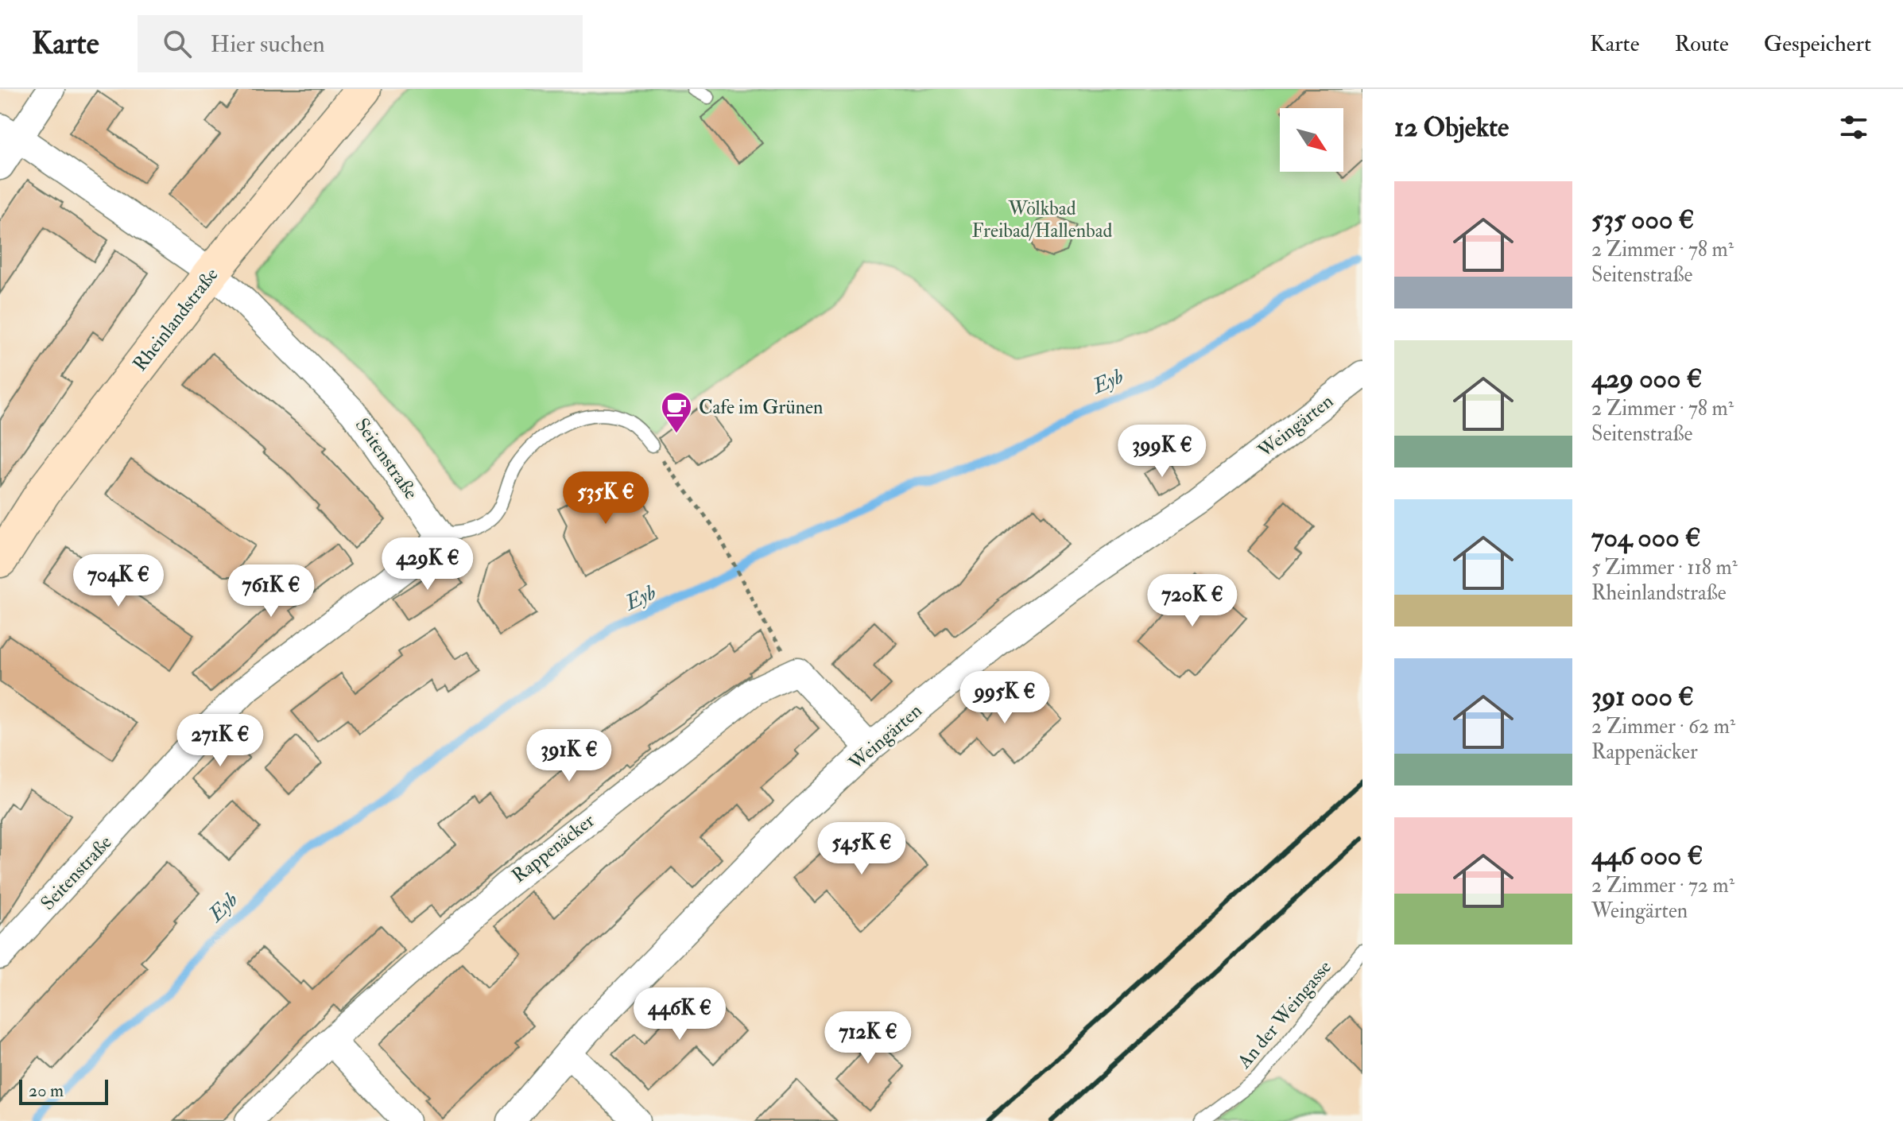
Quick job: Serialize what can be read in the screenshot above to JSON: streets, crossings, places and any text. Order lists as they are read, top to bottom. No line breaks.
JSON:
{"streets":{"main road":["Rheinlandstraße"],"street":["Weingärten","Seitenstraße","Rappenäcker"],"lane":["An der Weingasse"]},"crossings":[["Rheinlandstraße","Seitenstraße"],["Weingärten","Rappenäcker"]],"water":["Eyb"],"parks":["Wölkbad Freibad/Hallenbad"],"places":{"cafe":["Cafe im Grünen"]},"scale_bar":"20 m","north":"bottom right","page":{"header":"Karte","search":"Hier suchen","nav":["Karte","Route","Gespeichert"],"heading":"12 Objekte","list":[{"name":"535 000 €","note":"2 Zimmer · 78 m² · Seitenstraße"},{"name":"429 000 €","note":"2 Zimmer · 78 m² · Seitenstraße"},{"name":"704 000 €","note":"5 Zimmer · 118 m² · Rheinlandstraße"},{"name":"391 000 €","note":"2 Zimmer · 62 m² · Rappenäcker"},{"name":"446 000 €","note":"2 Zimmer · 72 m² · Weingärten"}],"price":["399K €","535K €","429K €","704K €","761K €","720K €","995K €","271K €","391K €","545K €","446K €","712K €"],"scale":"20 m"}}
